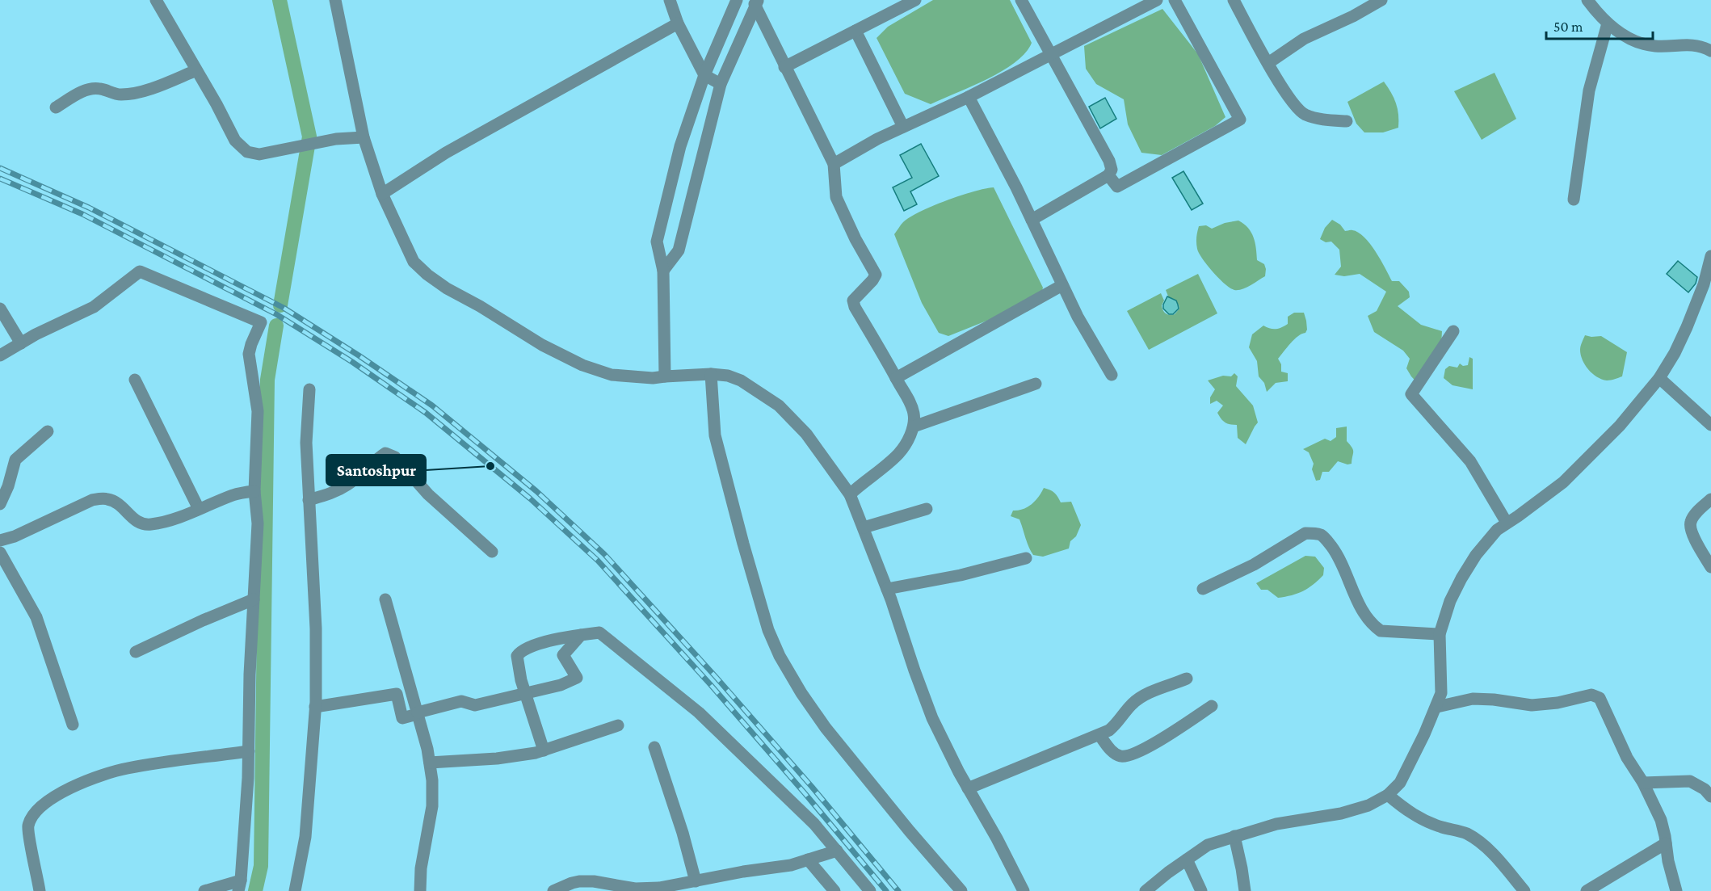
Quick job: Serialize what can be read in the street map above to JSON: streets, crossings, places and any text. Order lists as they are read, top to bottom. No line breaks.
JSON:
{"places":["Santoshpur"],"scale_bar":"50 m"}
